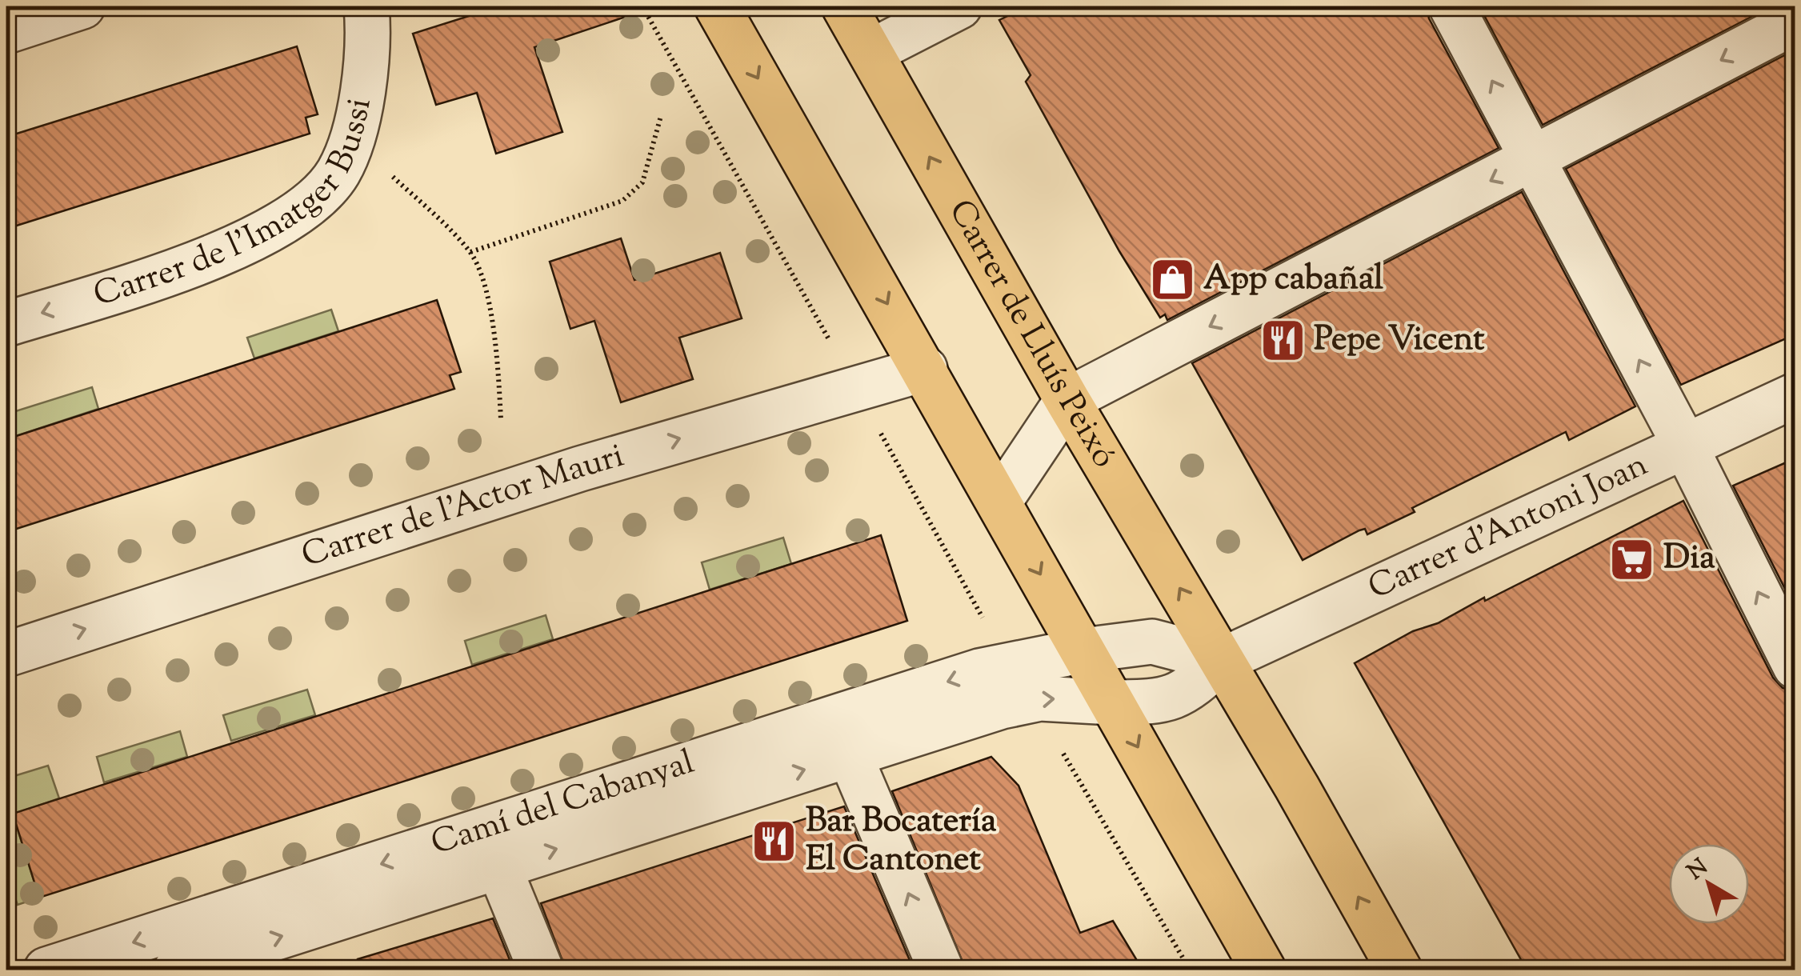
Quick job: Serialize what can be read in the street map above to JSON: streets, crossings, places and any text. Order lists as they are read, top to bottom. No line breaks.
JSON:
{"streets":{"main road":["Carrer de Lluís Peixó"],"street":["Carrer de l'Imatger Bussi","Carrer de l'Actor Mauri","Carrer d'Antoni Joan","Camí del Cabanyal"]},"crossings":[["Carrer de Lluís Peixó","Carrer d'Antoni Joan"],["Carrer de Lluís Peixó","Camí del Cabanyal"],["Carrer d'Antoni Joan","Camí del Cabanyal"]],"one_way":["Carrer de l'Imatger Bussi","Carrer de l'Actor Mauri"],"places":{"shop":["App cabañal"],"restaurant":["Pepe Vicent","Bar Bocatería El Cantonet"],"supermarket":["Dia"]},"north":"top left"}
